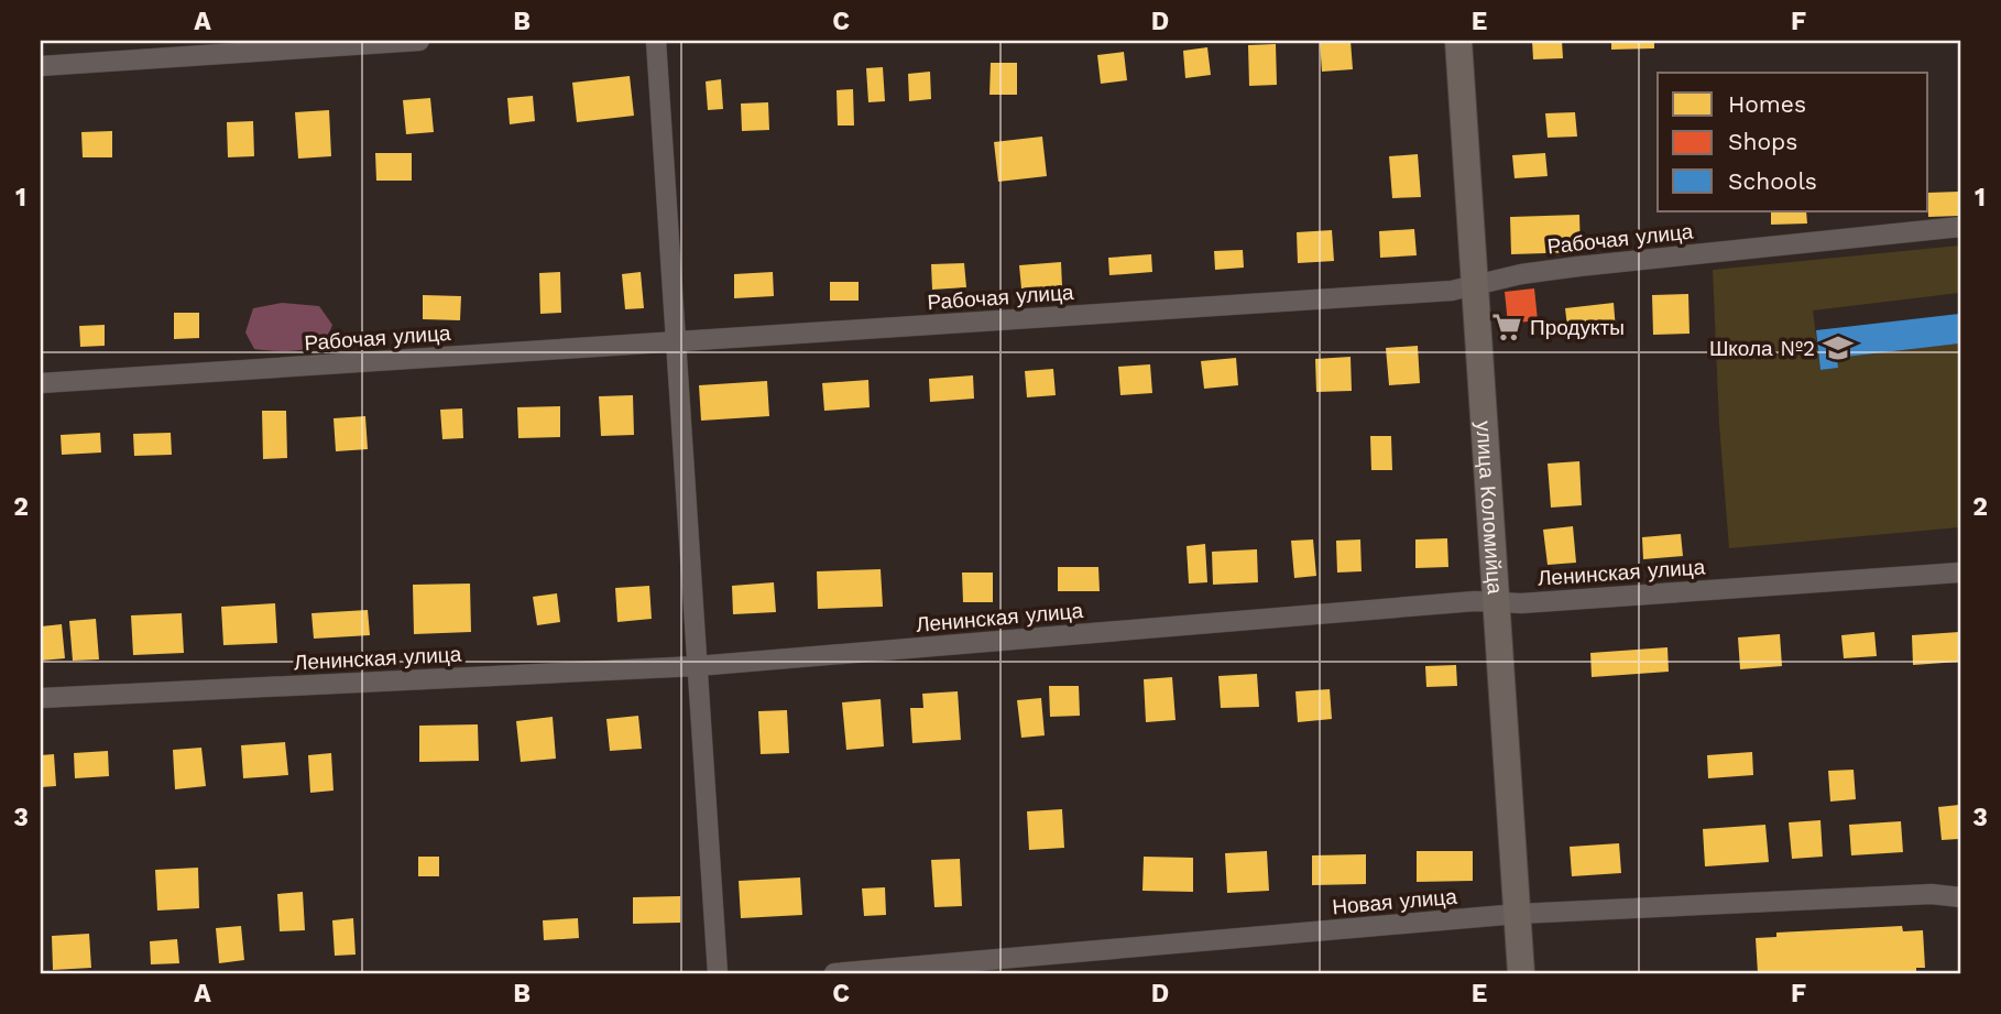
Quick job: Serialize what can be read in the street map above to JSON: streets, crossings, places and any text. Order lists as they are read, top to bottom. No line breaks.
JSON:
{"streets":{"main road":["улица Коломийца"],"street":["Рабочая улица","Ленинская улица","Новая улица"]},"crossings":[["Рабочая улица","улица Коломийца"],["улица Коломийца","Ленинская улица"],["улица Коломийца","Новая улица"]],"places":{"supermarket":["Продукты"],"school or university":["Школа №2"]},"legend":["Homes","Shops","Schools"],"grid":{"columns":["A","B","C","D","E","F"],"rows":["1","2","3"]}}
